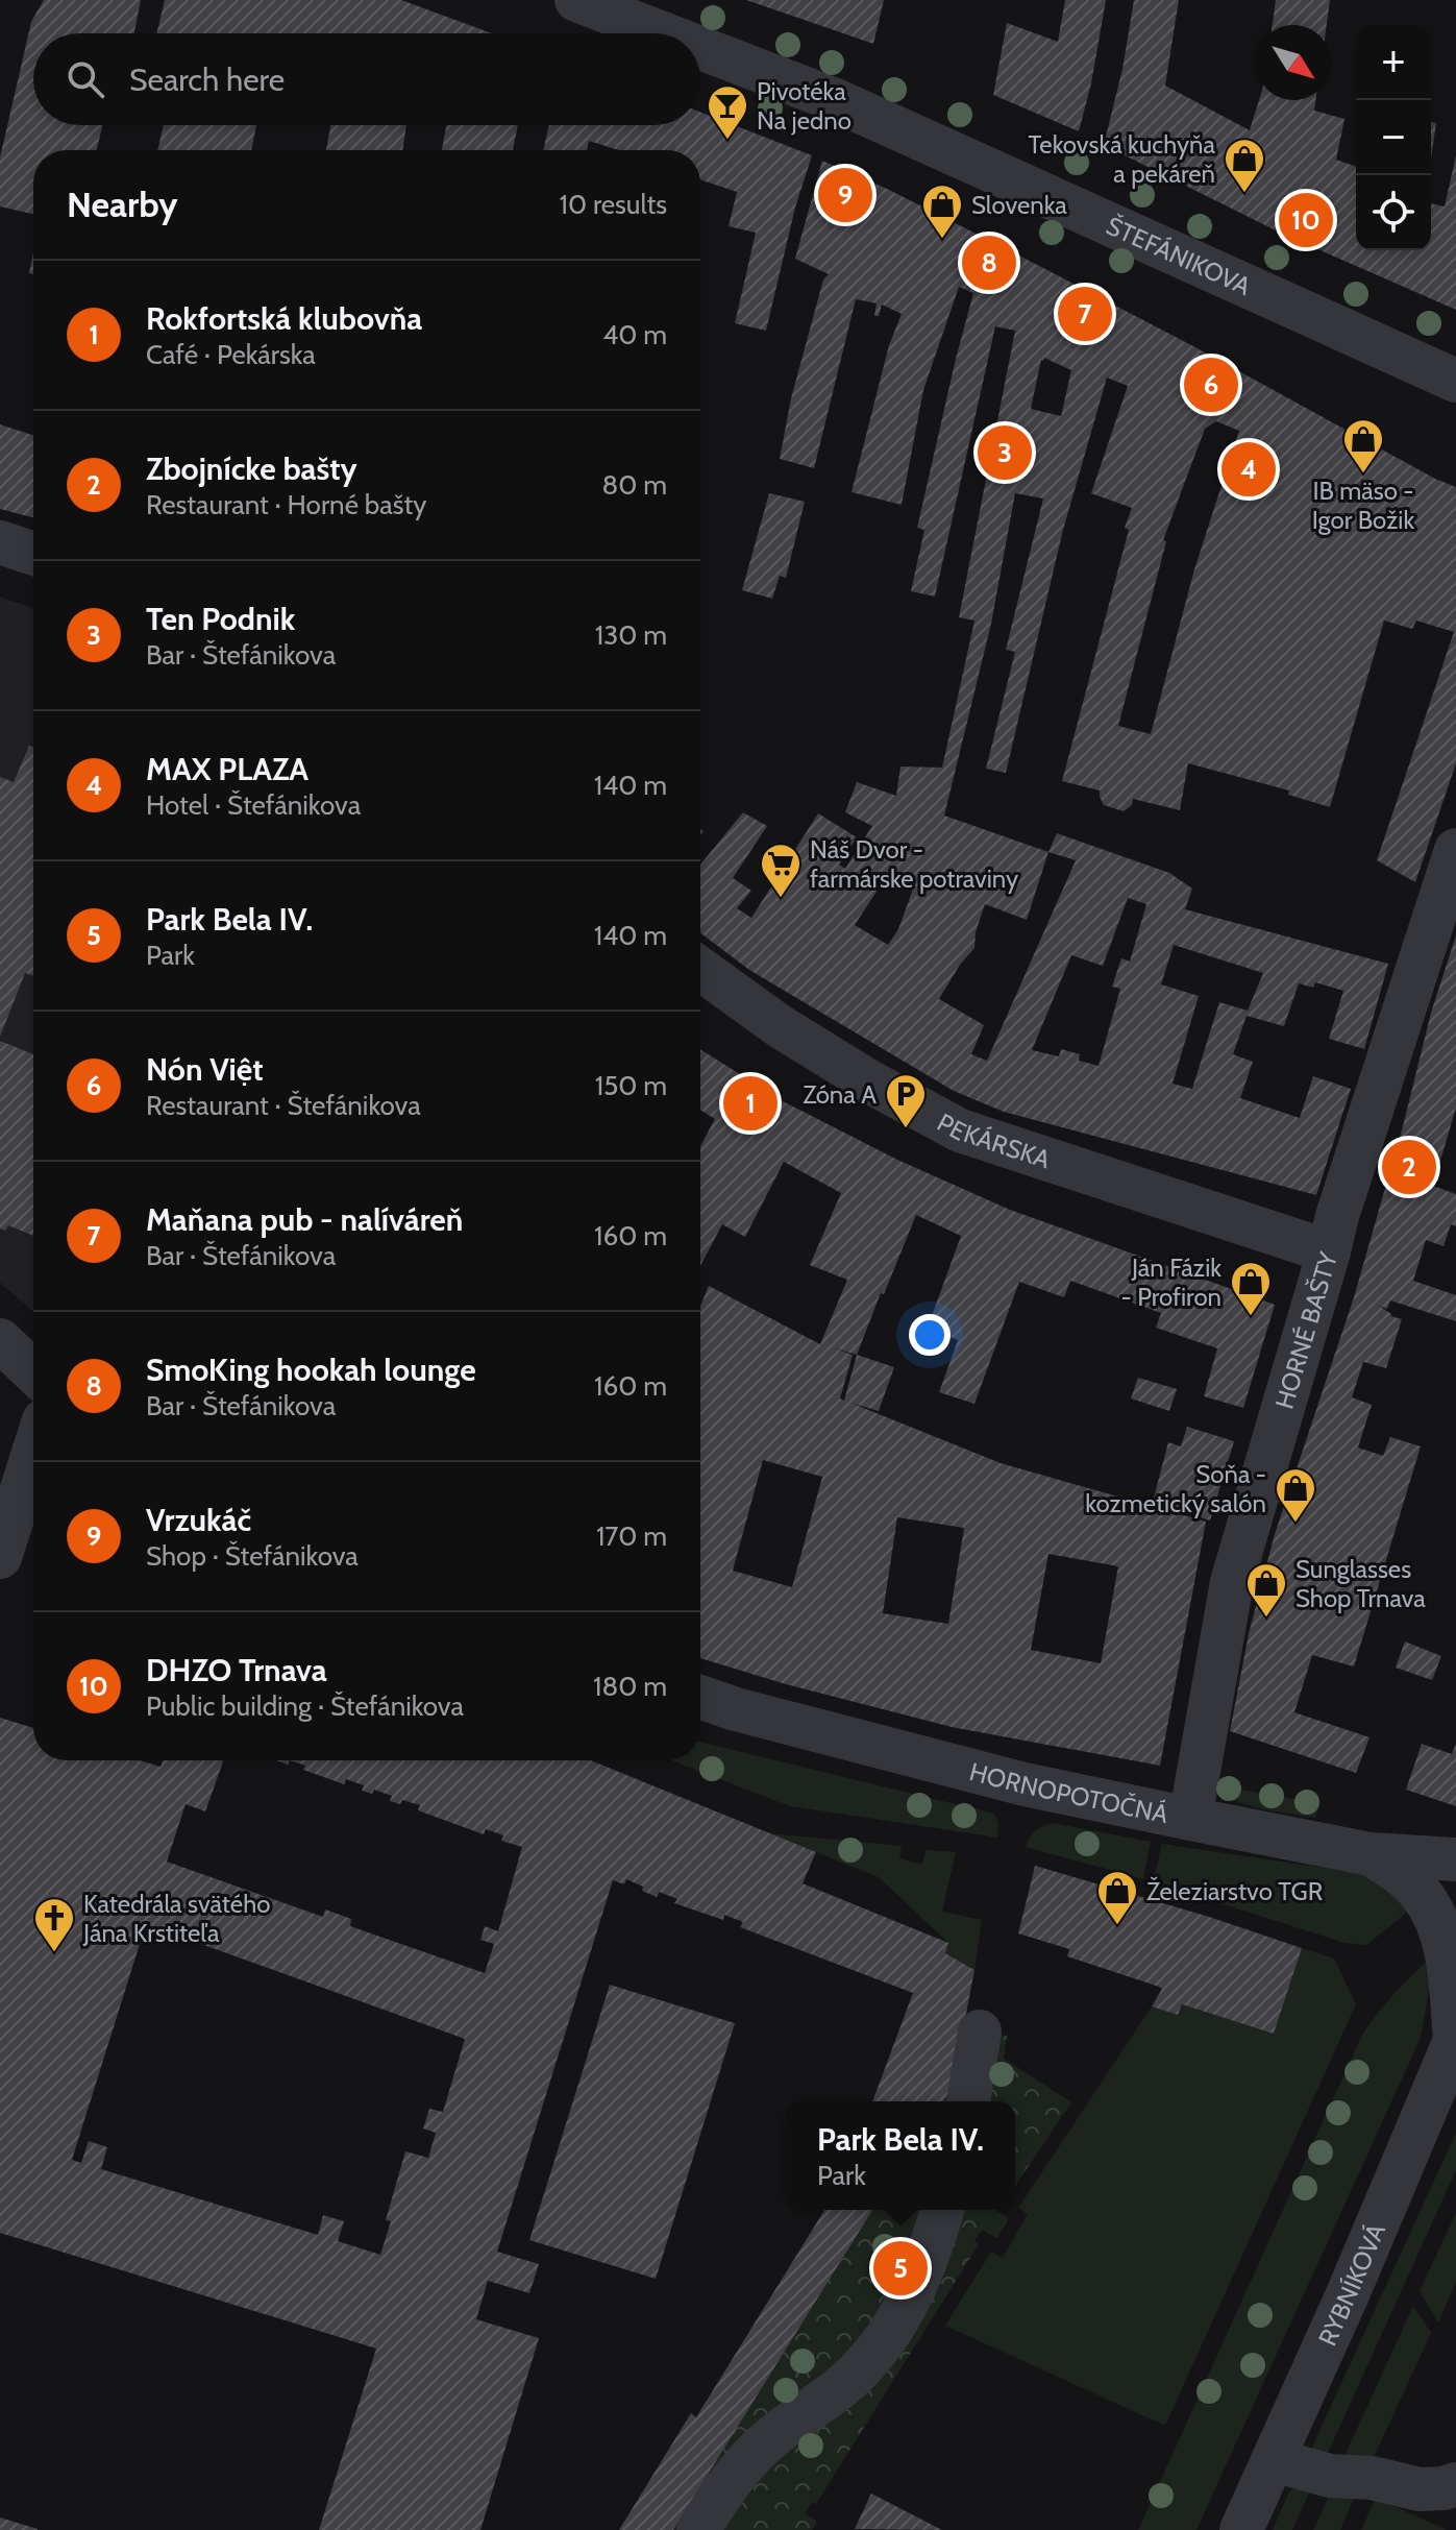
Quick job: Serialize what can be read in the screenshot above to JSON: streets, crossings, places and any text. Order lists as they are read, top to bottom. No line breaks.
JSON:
{"streets":{"street":["ŠTEFÁNIKOVA","PEKÁRSKA","HORNÉ BAŠTY","HORNOPOTOČNÁ","RYBNÍKOVÁ"]},"crossings":[["PEKÁRSKA","HORNÉ BAŠTY"],["HORNÉ BAŠTY","HORNOPOTOČNÁ"]],"places":{"bar":["Pivotéka Na jedno"],"shop":["Tekovská kuchyňa a pekáreň","Slovenka","IB mäso - Igor Božik","Ján Fázik - Profiron","Soňa - kozmetický salón","Sunglasses Shop Trnava","Železiarstvo TGR"],"supermarket":["Náš Dvor - farmárske potraviny"],"parking":["Zóna A"],"church":["Katedrála svätého Jána Krstiteľa"]},"north":"bottom right","page":{"map_buttons":["+","−"],"search":"Search here","heading":["Nearby","10 results"],"pins":["9","10","8","7","6","3","4","1","2","5"],"list":[{"mark":"1","name":"Rokfortská klubovňa","note":"Café · Pekárska","value":"40 m"},{"mark":"2","name":"Zbojnícke bašty","note":"Restaurant · Horné bašty","value":"80 m"},{"mark":"3","name":"Ten Podnik","note":"Bar · Štefánikova","value":"130 m"},{"mark":"4","name":"MAX PLAZA","note":"Hotel · Štefánikova","value":"140 m"},{"mark":"5","name":"Park Bela IV.","note":"Park","value":"140 m"},{"mark":"6","name":"Nón Việt","note":"Restaurant · Štefánikova","value":"150 m"},{"mark":"7","name":"Maňana pub - nalíváreň","note":"Bar · Štefánikova","value":"160 m"},{"mark":"8","name":"SmoKing hookah lounge","note":"Bar · Štefánikova","value":"160 m"},{"mark":"9","name":"Vrzukáč","note":"Shop · Štefánikova","value":"170 m"},{"mark":"10","name":"DHZO Trnava","note":"Public building · Štefánikova","value":"180 m"}],"popup":["Park Bela IV.","Park"]}}
